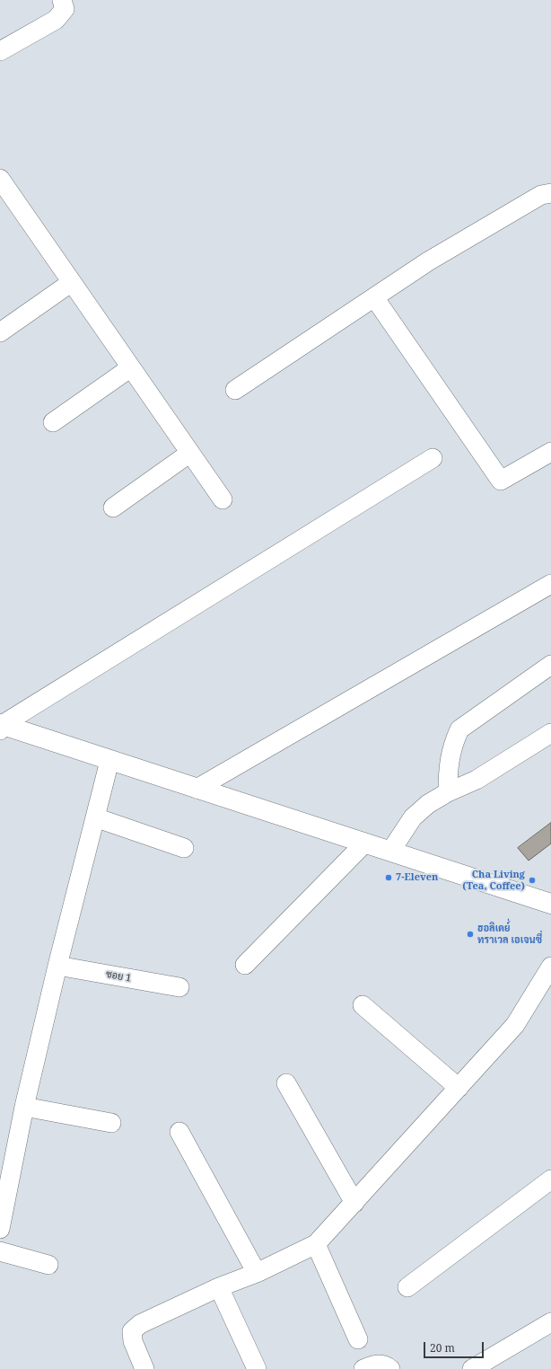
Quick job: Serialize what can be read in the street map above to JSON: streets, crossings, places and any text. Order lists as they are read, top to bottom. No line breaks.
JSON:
{"streets":{"street":["ซอย 1"]},"places":["7-Eleven","Cha Living (Tea, Coffee)","ฮอลิเดย์่ ทราเวล เอเจนซี่"],"scale_bar":"20 m"}
